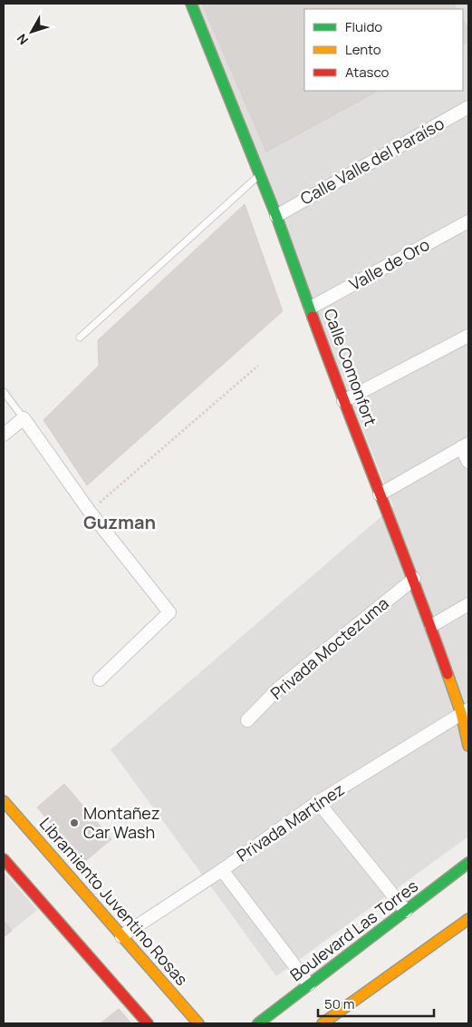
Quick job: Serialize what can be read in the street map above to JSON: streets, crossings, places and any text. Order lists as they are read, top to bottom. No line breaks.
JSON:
{"streets":{"street":["Calle Valle del Paraíso","Valle de Oro","Calle Comonfort","Privada Moctezuma","Privada Martínez","Libramiento Juventino Rosas","Boulevard Las Torres"]},"crossings":[["Calle Valle del Paraíso","Calle Comonfort"],["Valle de Oro","Calle Comonfort"],["Calle Comonfort","Privada Moctezuma"],["Calle Comonfort","Privada Martínez"],["Privada Martínez","Libramiento Juventino Rosas"]],"districts":["Guzman"],"places":["Montañez Car Wash"],"legend":["Fluido","Lento","Atasco"],"scale_bar":"50 m","north":"bottom left"}
